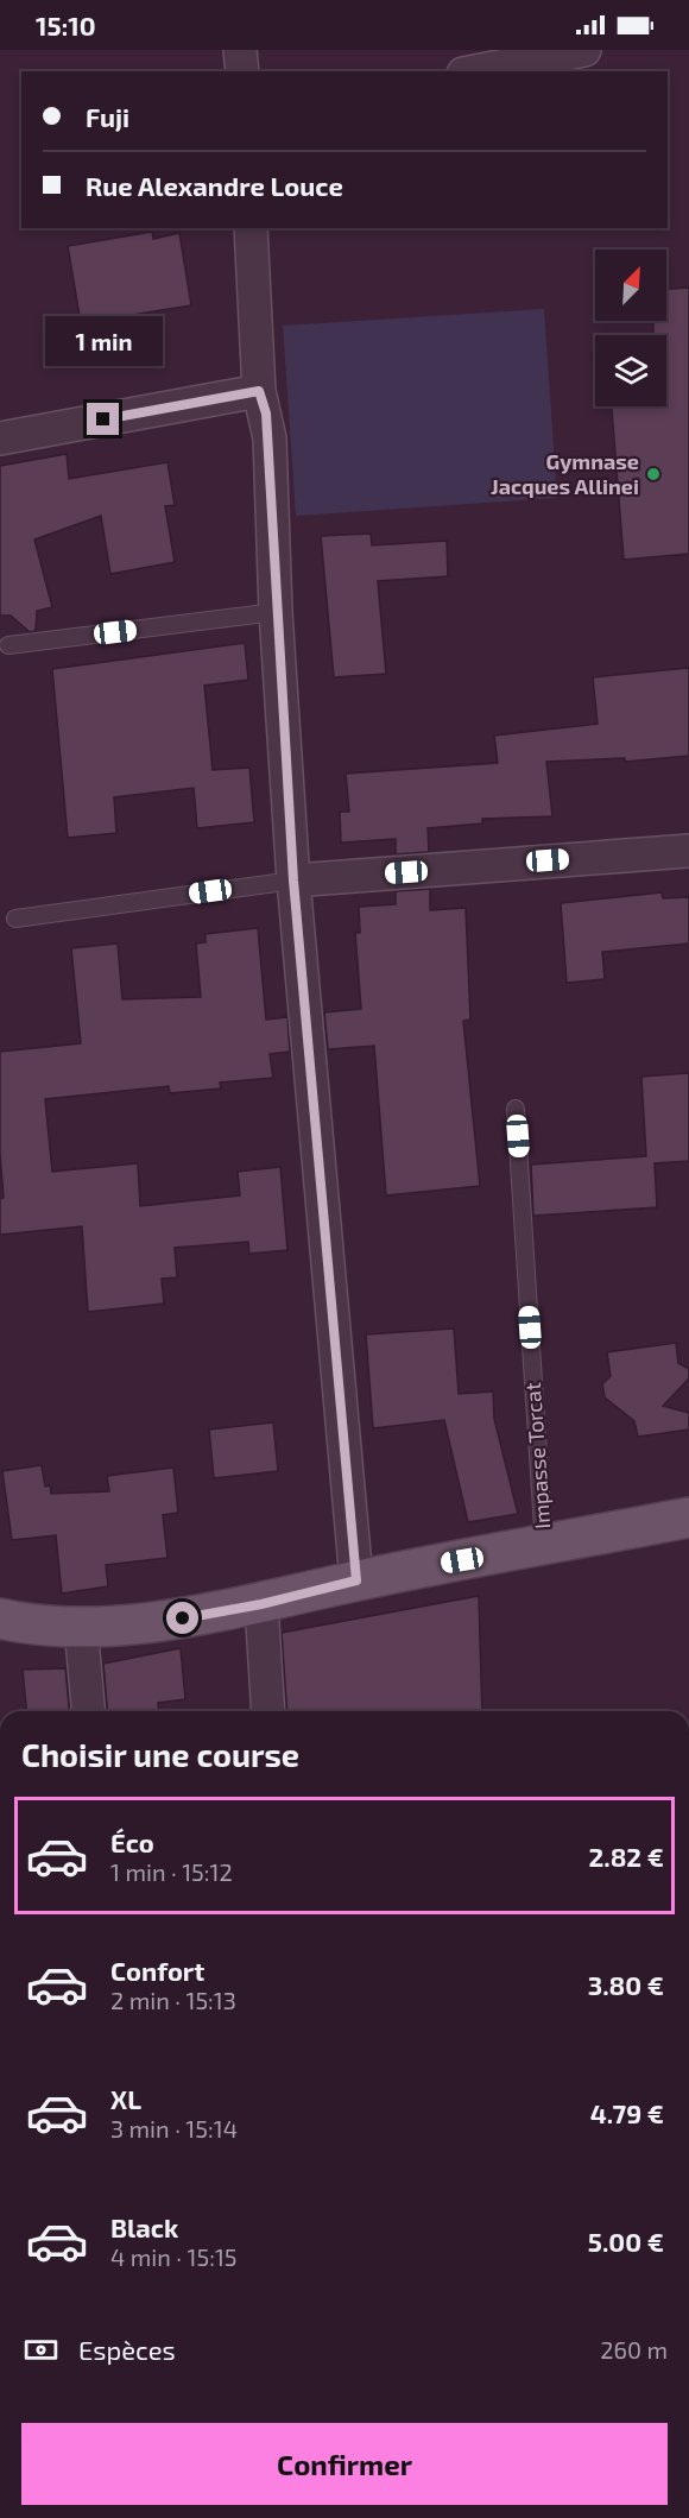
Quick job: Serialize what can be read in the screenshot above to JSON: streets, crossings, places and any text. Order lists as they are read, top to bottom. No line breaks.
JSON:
{"streets":{"lane":["Impasse Torcat"]},"places":["Gymnase Jacques Allinei"],"north":"top right","page":{"status":"15:10","banner":["Fuji","Rue Alexandre Louce"],"bubble":"1 min","heading":"Choisir une course","list":[{"name":"Éco","note":"1 min · 15:12","value":"2.82 €"},{"name":"Confort","note":"2 min · 15:13","value":"3.80 €"},{"name":"XL","note":"3 min · 15:14","value":"4.79 €"},{"name":"Black","note":"4 min · 15:15","value":"5.00 €"}],"pay":["Espèces","260 m"],"buttons":"Confirmer"}}
